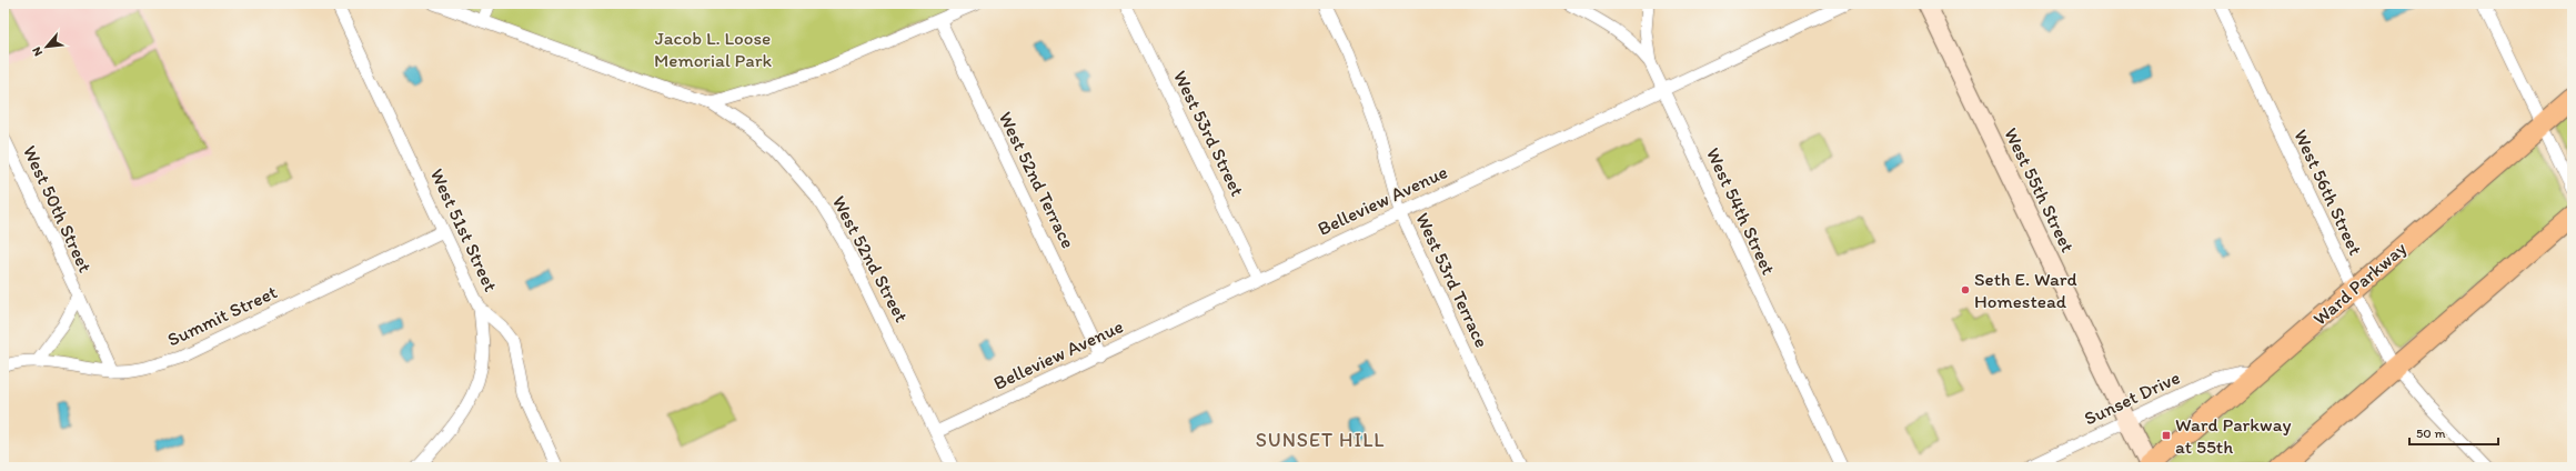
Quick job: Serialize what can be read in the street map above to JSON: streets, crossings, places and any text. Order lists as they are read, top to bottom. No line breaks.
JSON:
{"streets":{"main road":["West 55th Street","Ward Parkway"],"street":["West 53rd Street","West 52nd Terrace","West 56th Street","Belleview Avenue","West 50th Street","West 54th Street","West 51st Street","West 52nd Street","West 53rd Terrace","Summit Street","Sunset Drive"]},"crossings":[["West 53rd Street","Belleview Avenue"],["West 52nd Terrace","Belleview Avenue"],["West 55th Street","Ward Parkway"],["West 55th Street","Sunset Drive"],["West 56th Street","Ward Parkway"],["Belleview Avenue","West 54th Street"],["Belleview Avenue","West 52nd Street"],["Belleview Avenue","West 53rd Terrace"],["West 50th Street","Summit Street"],["West 51st Street","Summit Street"],["Ward Parkway","Sunset Drive"]],"districts":["SUNSET HILL"],"parks":["Jacob L. Loose Memorial Park"],"places":{"other":["Seth E. Ward Homestead"],"transit":["Ward Parkway at 55th"]},"scale_bar":"50 m","north":"bottom left"}
